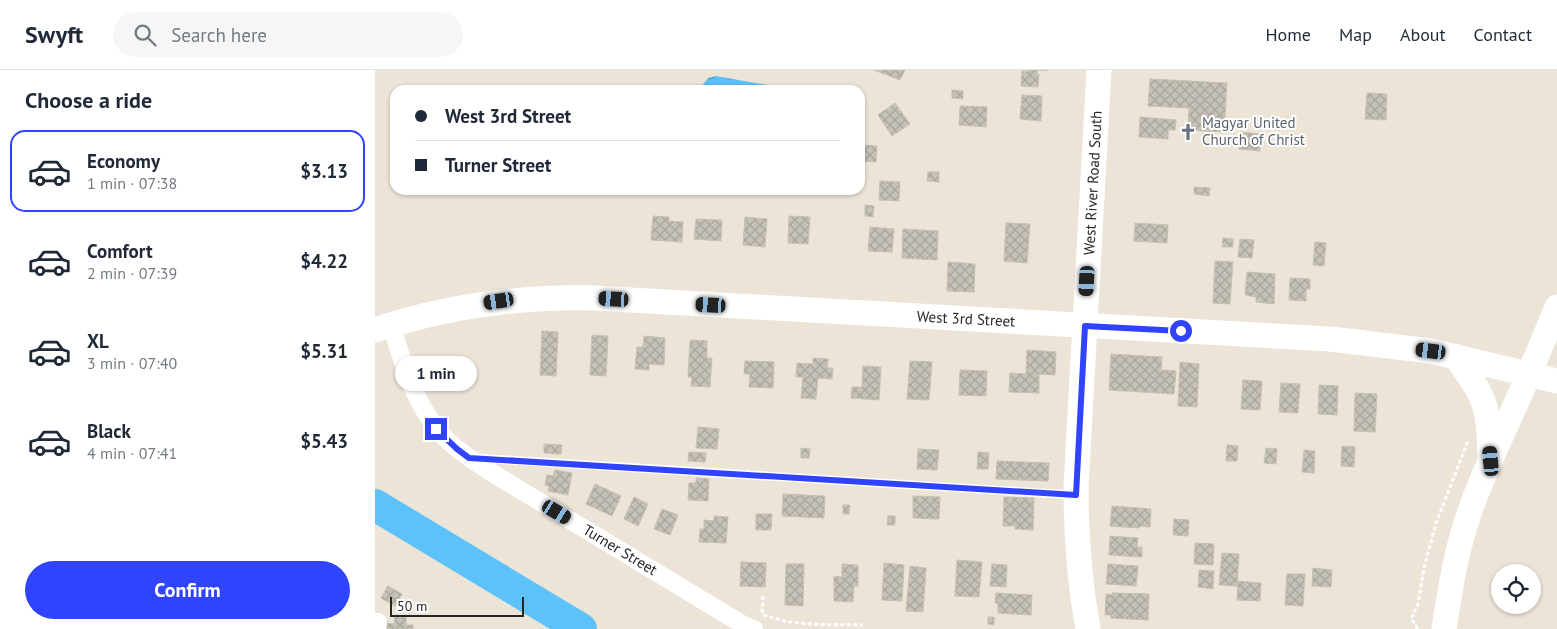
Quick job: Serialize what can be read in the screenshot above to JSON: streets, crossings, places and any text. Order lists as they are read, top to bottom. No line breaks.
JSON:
{"streets":{"main road":["West River Road South","West 3rd Street"],"street":["Turner Street"]},"crossings":[["West River Road South","West 3rd Street"],["West 3rd Street","Turner Street"]],"places":{"church":["Magyar United Church of Christ"]},"scale_bar":"50 m","page":{"header":"Swyft","search":"Search here","nav":["Home","Map","About","Contact"],"heading":"Choose a ride","banner":["West 3rd Street","Turner Street"],"list":[{"name":"Economy","note":"1 min · 07:38","value":"$3.13"},{"name":"Comfort","note":"2 min · 07:39","value":"$4.22"},{"name":"XL","note":"3 min · 07:40","value":"$5.31"},{"name":"Black","note":"4 min · 07:41","value":"$5.43"}],"bubble":"1 min","buttons":"Confirm","scale":"50 m"}}
